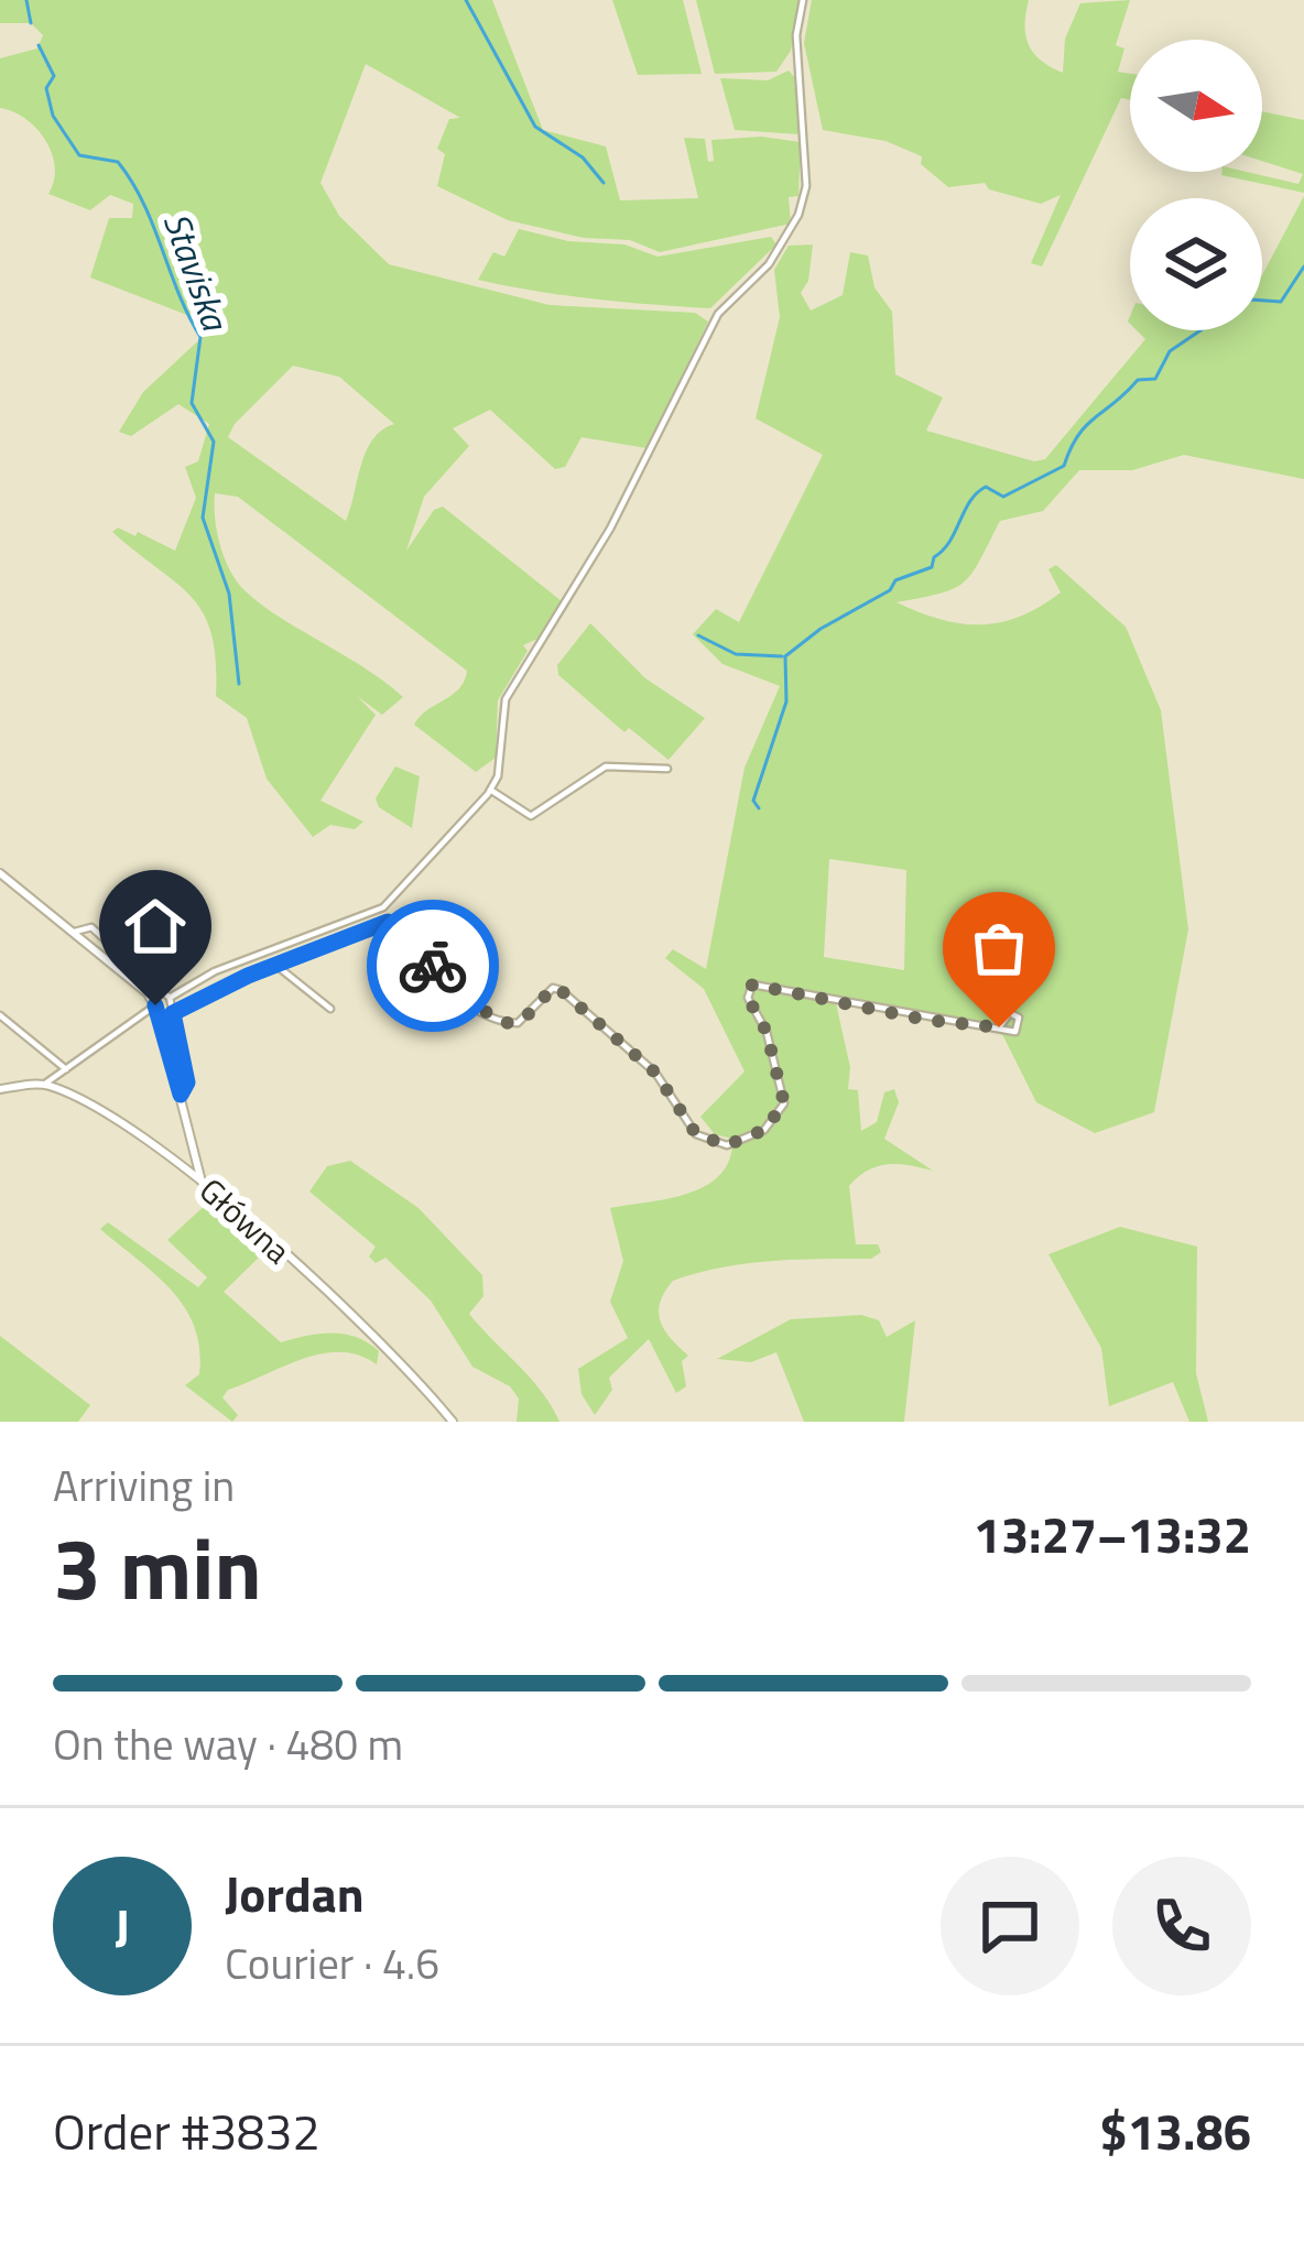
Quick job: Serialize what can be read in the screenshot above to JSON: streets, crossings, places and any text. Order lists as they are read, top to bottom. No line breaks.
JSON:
{"streets":{"street":["Główna"]},"water":["Staviska"],"north":"right","page":{"heading":["3 min","Arriving in","13:27–13:32"],"panel":["Jordan","Courier · 4.6","Order #3832","$13.86"],"bar":"On the way · 480 m","round":"J"}}
